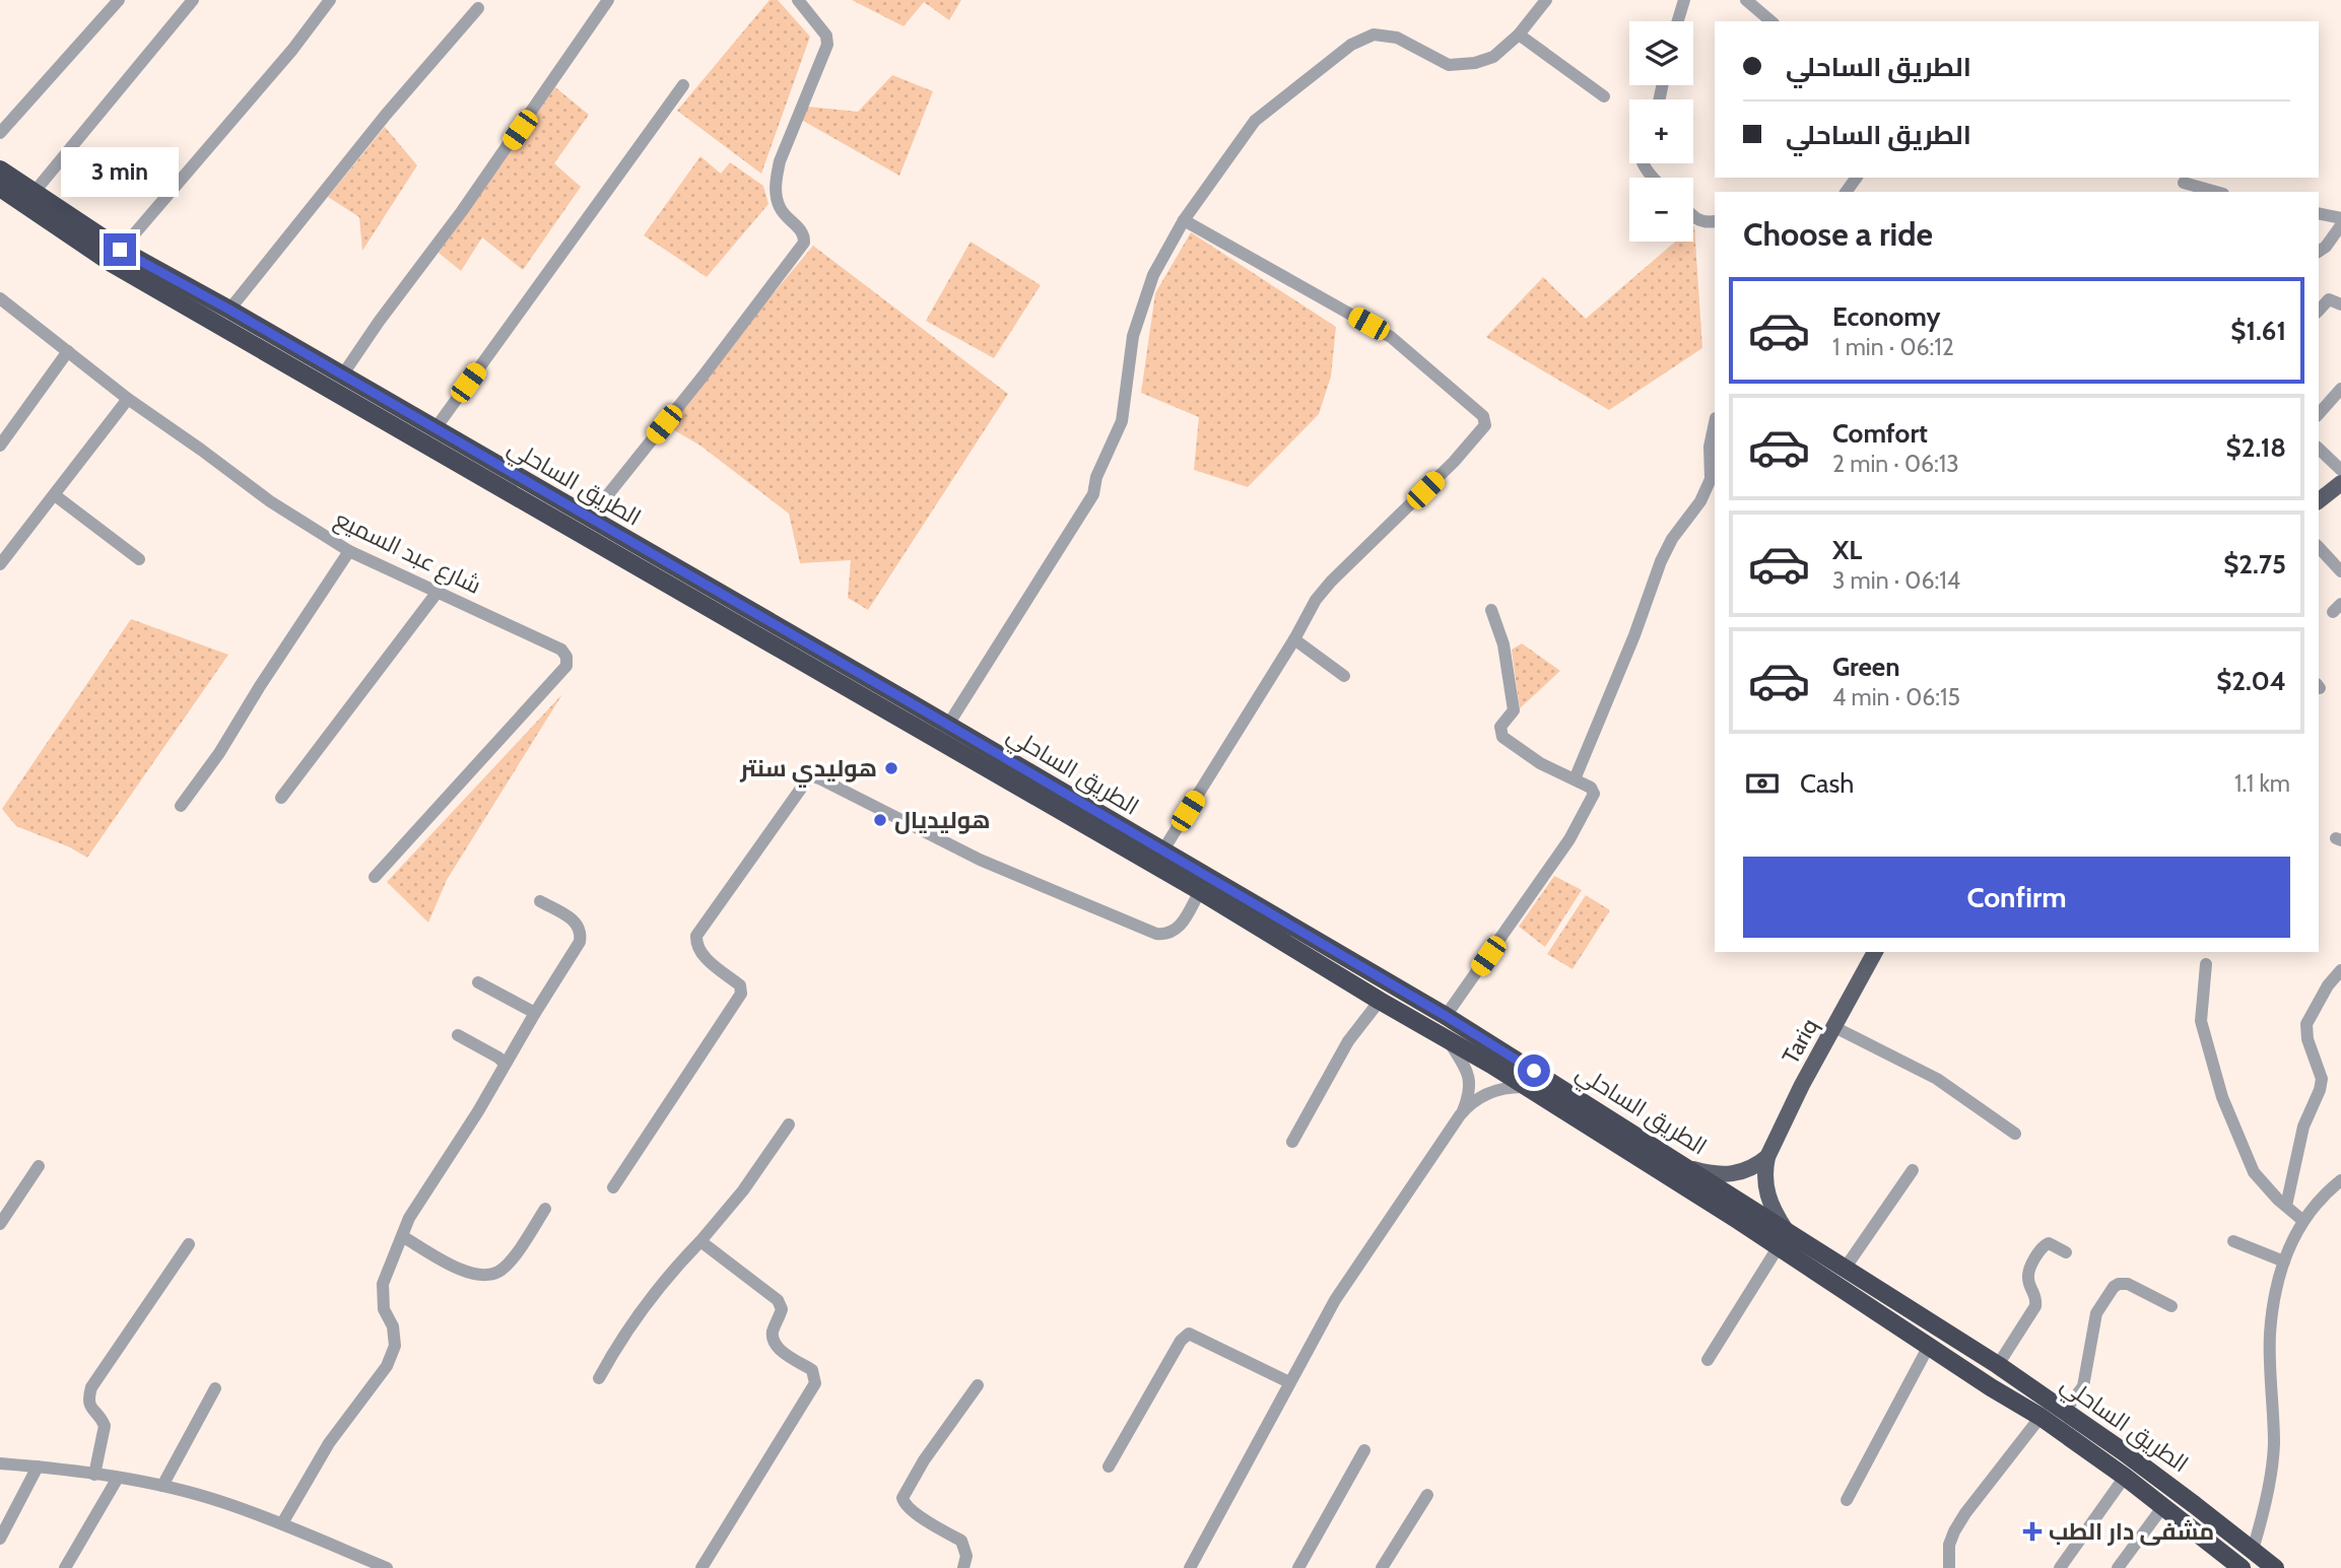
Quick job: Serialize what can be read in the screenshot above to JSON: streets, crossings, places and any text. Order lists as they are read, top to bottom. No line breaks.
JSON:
{"streets":{"highway":["الطريق الساحلي"],"main road":["Tariq"],"street":["شارع عبد السميع"]},"places":{"other":["هوليدي سنتر","هوليديال"],"health":["مشفى دار الطب"]},"page":{"map_buttons":["+","−"],"banner":["الطريق الساحلي","الطريق الساحلي"],"bubble":"3 min","heading":"Choose a ride","list":[{"name":"Economy","note":"1 min · 06:12","value":"$1.61"},{"name":"Comfort","note":"2 min · 06:13","value":"$2.18"},{"name":"XL","note":"3 min · 06:14","value":"$2.75"},{"name":"Green","note":"4 min · 06:15","value":"$2.04"}],"pay":["Cash","1.1 km"],"buttons":"Confirm"}}
